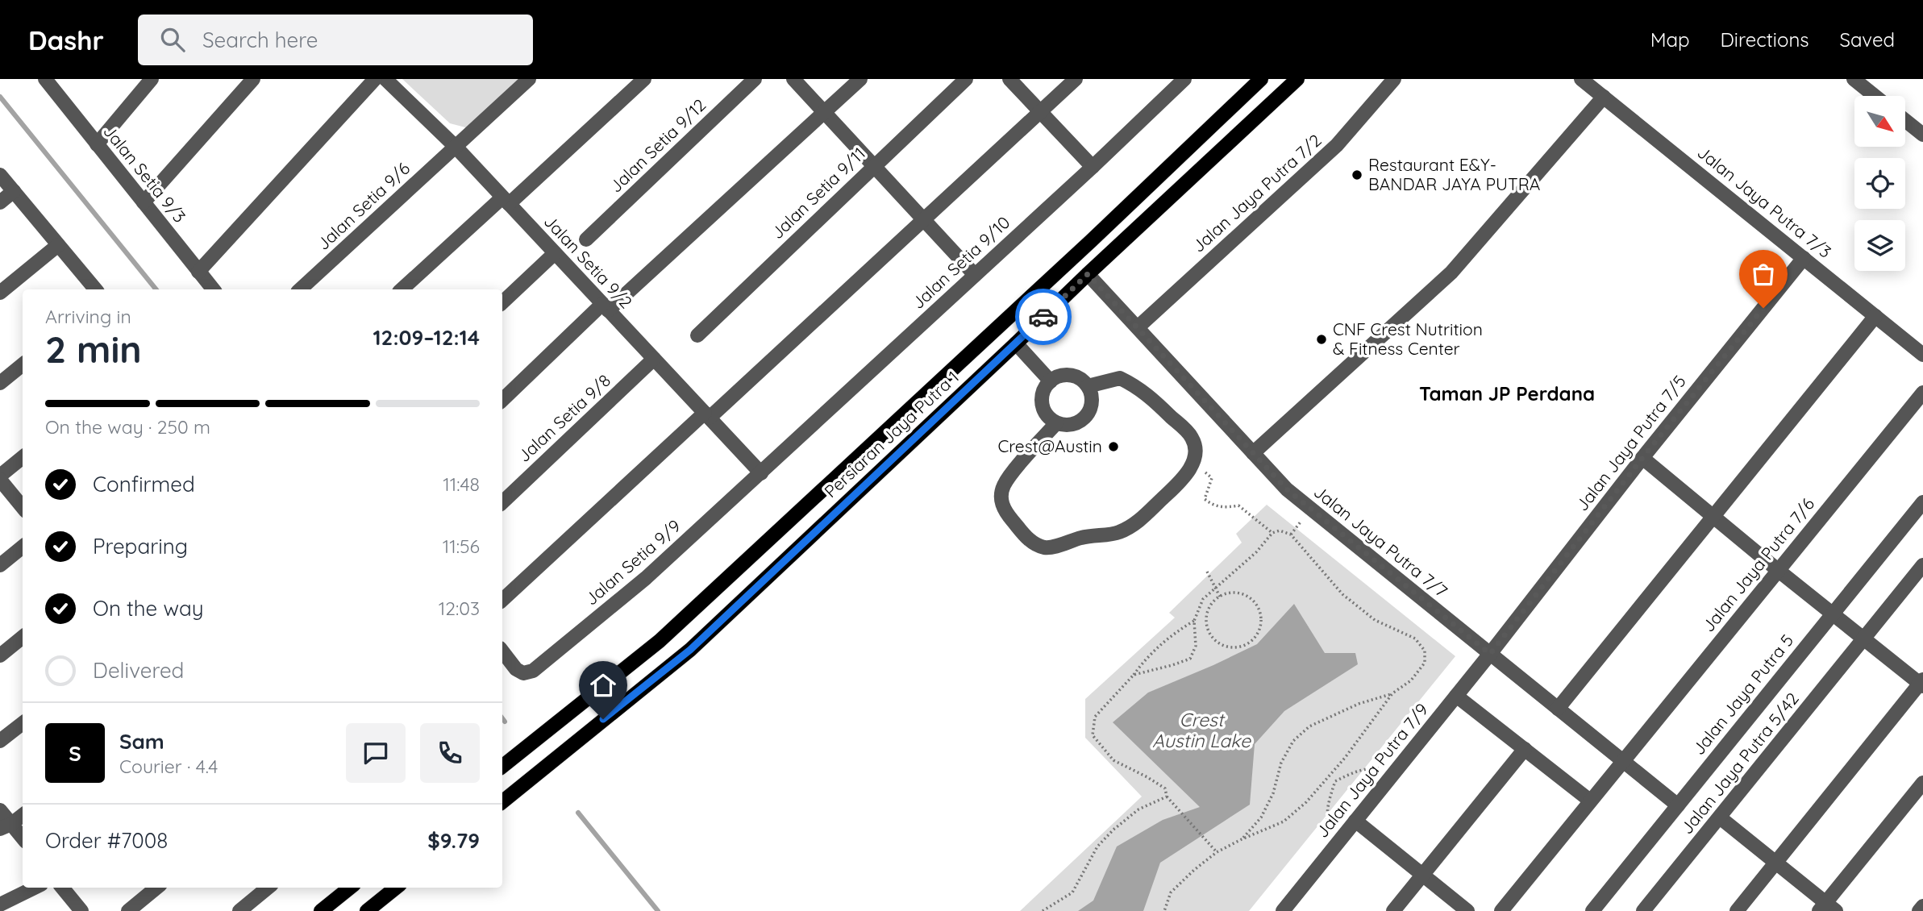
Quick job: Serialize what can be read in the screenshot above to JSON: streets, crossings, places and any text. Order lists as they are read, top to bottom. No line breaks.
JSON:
{"streets":{"main road":["Persiaran Jaya Putra 1"],"street":["Jalan Setia 9/12","Jalan Setia 9/3","Jalan Setia 9/11","Jalan Jaya Putra 7/2","Jalan Jaya Putra 7/3","Jalan Setia 9/6","Jalan Setia 9/2","Jalan Setia 9/10","Jalan Setia 9/8","Jalan Jaya Putra 7/5","Jalan Jaya Putra 7/7","Jalan Setia 9/9","Jalan Jaya Putra 7/6","Jalan Jaya Putra 5","Jalan Jaya Putra 5/42","Jalan Jaya Putra 7/9"]},"crossings":[["Jalan Jaya Putra 7/2","Jalan Jaya Putra 7/7"],["Jalan Jaya Putra 7/3","Jalan Jaya Putra 7/5"],["Jalan Setia 9/6","Jalan Setia 9/2"],["Jalan Setia 9/2","Jalan Setia 9/10"],["Jalan Setia 9/2","Jalan Setia 9/8"],["Jalan Setia 9/2","Jalan Setia 9/9"],["Jalan Setia 9/10","Jalan Setia 9/9"],["Persiaran Jaya Putra 1","Jalan Jaya Putra 7/7"],["Jalan Jaya Putra 7/5","Jalan Jaya Putra 7/7"],["Jalan Jaya Putra 7/5","Jalan Jaya Putra 7/9"],["Jalan Jaya Putra 7/7","Jalan Jaya Putra 7/6"],["Jalan Jaya Putra 7/7","Jalan Jaya Putra 5"],["Jalan Jaya Putra 7/7","Jalan Jaya Putra 7/9"]],"districts":["Taman JP Perdana"],"water":["Crest Austin Lake"],"places":["Restaurant E&Y- BANDAR JAYA PUTRA","CNF Crest Nutrition & Fitness Center","Crest@Austin"],"north":"bottom right","page":{"header":"Dashr","search":"Search here","nav":["Map","Directions","Saved"],"heading":["2 min","Arriving in","12:09–12:14"],"panel":["Sam","Courier · 4.4","Order #7008","$9.79"],"bar":"On the way · 250 m","list":[["Confirmed","11:48"],["Preparing","11:56"],["On the way","12:03"],"Delivered"],"round":"S"}}
